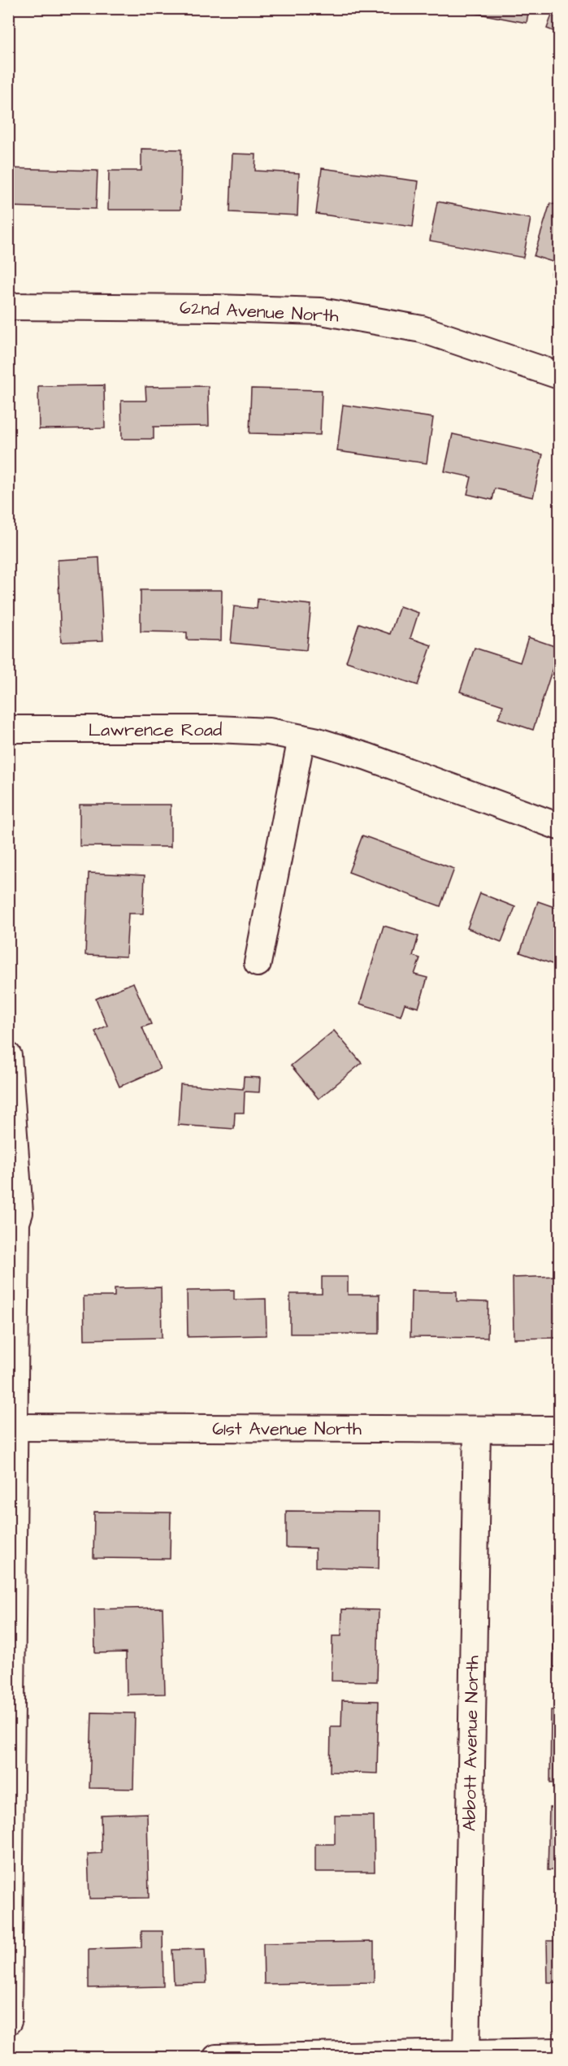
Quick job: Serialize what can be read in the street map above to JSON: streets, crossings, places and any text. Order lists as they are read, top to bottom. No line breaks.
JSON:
{"streets":{"street":["62nd Avenue North","Lawrence Road","61st Avenue North","Abbott Avenue North"]},"crossings":[["61st Avenue North","Abbott Avenue North"]]}
